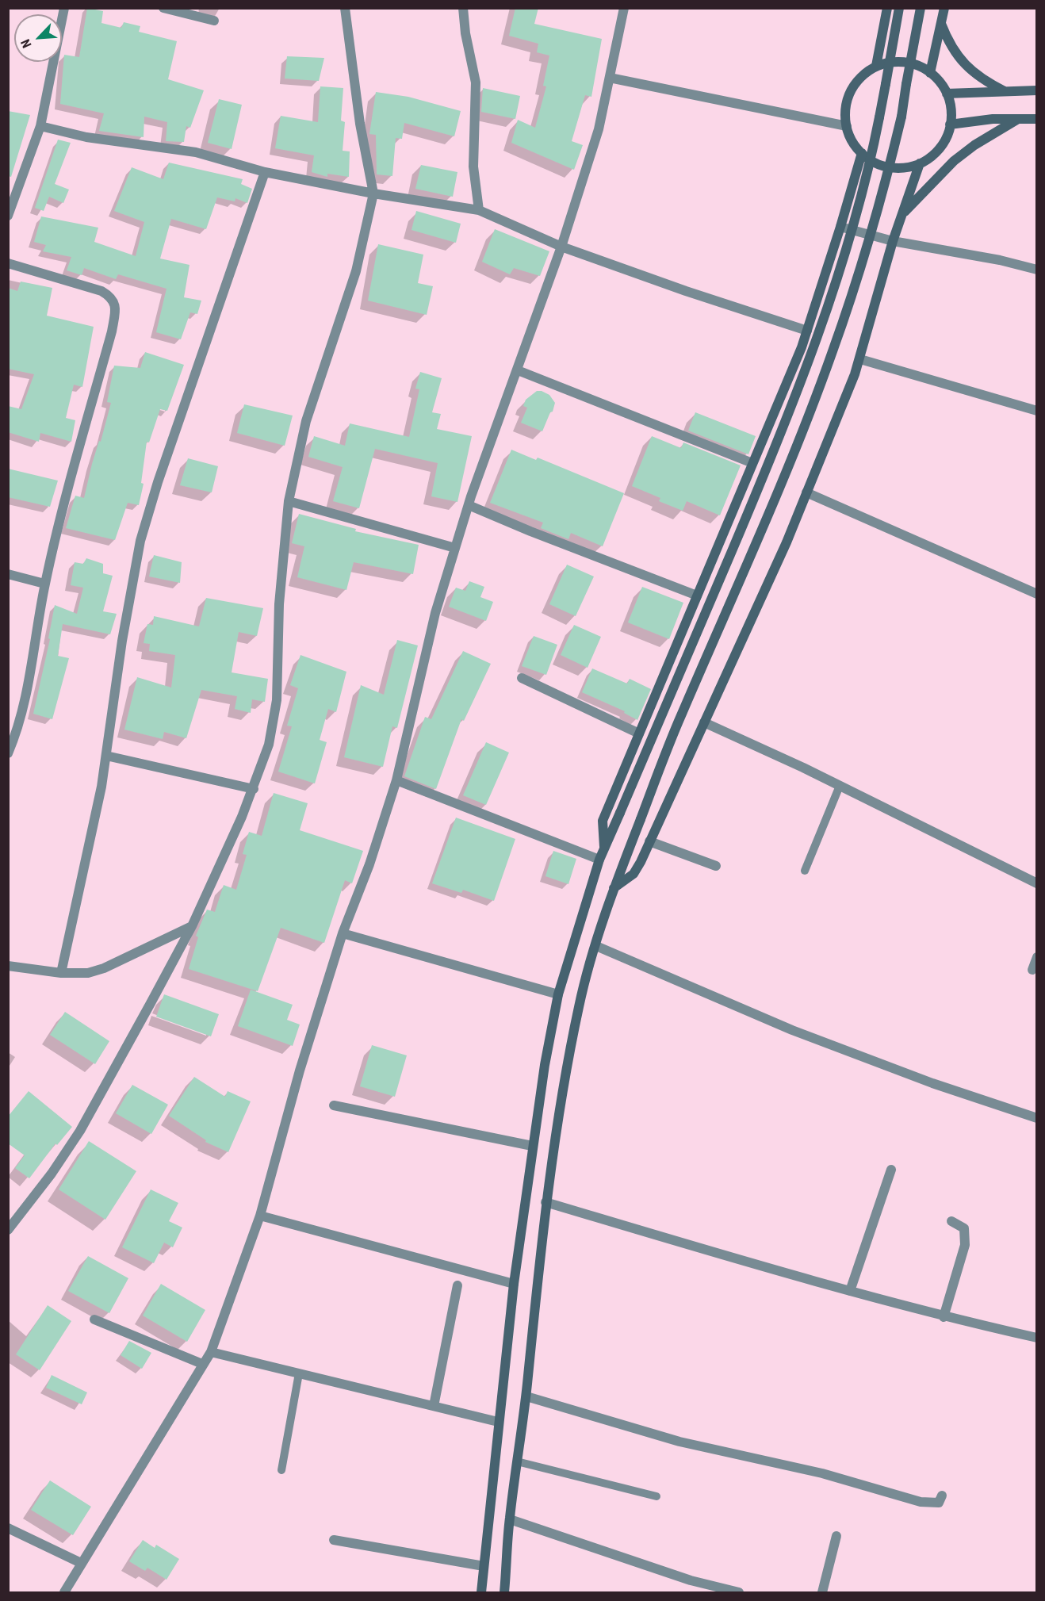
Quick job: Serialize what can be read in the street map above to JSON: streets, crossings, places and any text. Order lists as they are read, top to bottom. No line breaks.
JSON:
{"north":"bottom left"}
